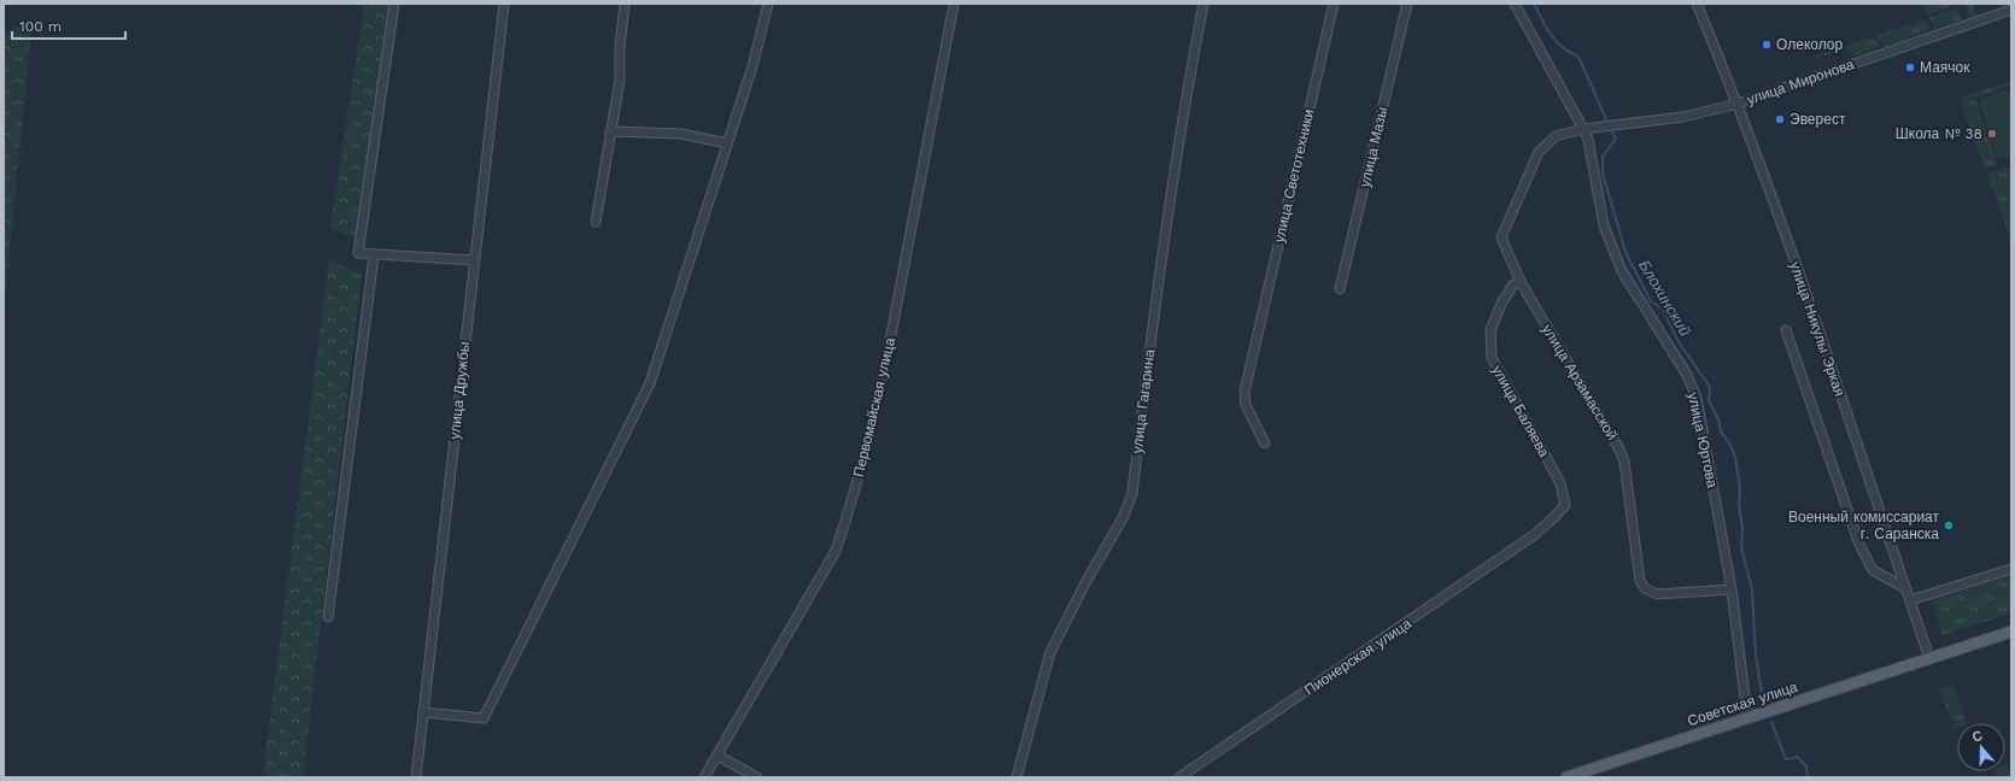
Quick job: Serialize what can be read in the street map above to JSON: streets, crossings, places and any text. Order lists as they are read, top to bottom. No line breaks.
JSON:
{"streets":{"main road":["Советская улица"],"street":["улица Миронова","улица Мазы","улица Светотехники","улица Никулы Эркая","улица Арзамасской","улица Дружбы","улица Гагарина","Первомайская улица","улица Баляева","улица Юртова","Пионерская улица"]},"crossings":[["улица Миронова","улица Никулы Эркая"],["улица Миронова","улица Арзамасской"],["улица Миронова","улица Юртова"],["улица Никулы Эркая","Советская улица"],["улица Арзамасской","улица Баляева"],["улица Арзамасской","улица Юртова"],["улица Баляева","Пионерская улица"],["улица Юртова","Советская улица"]],"water":["Блохинский"],"places":["Олеколор","Маячок","Эверест","Школа № 38","Военный комиссариат г. Саранска"],"scale_bar":"100 m","north":"top"}
